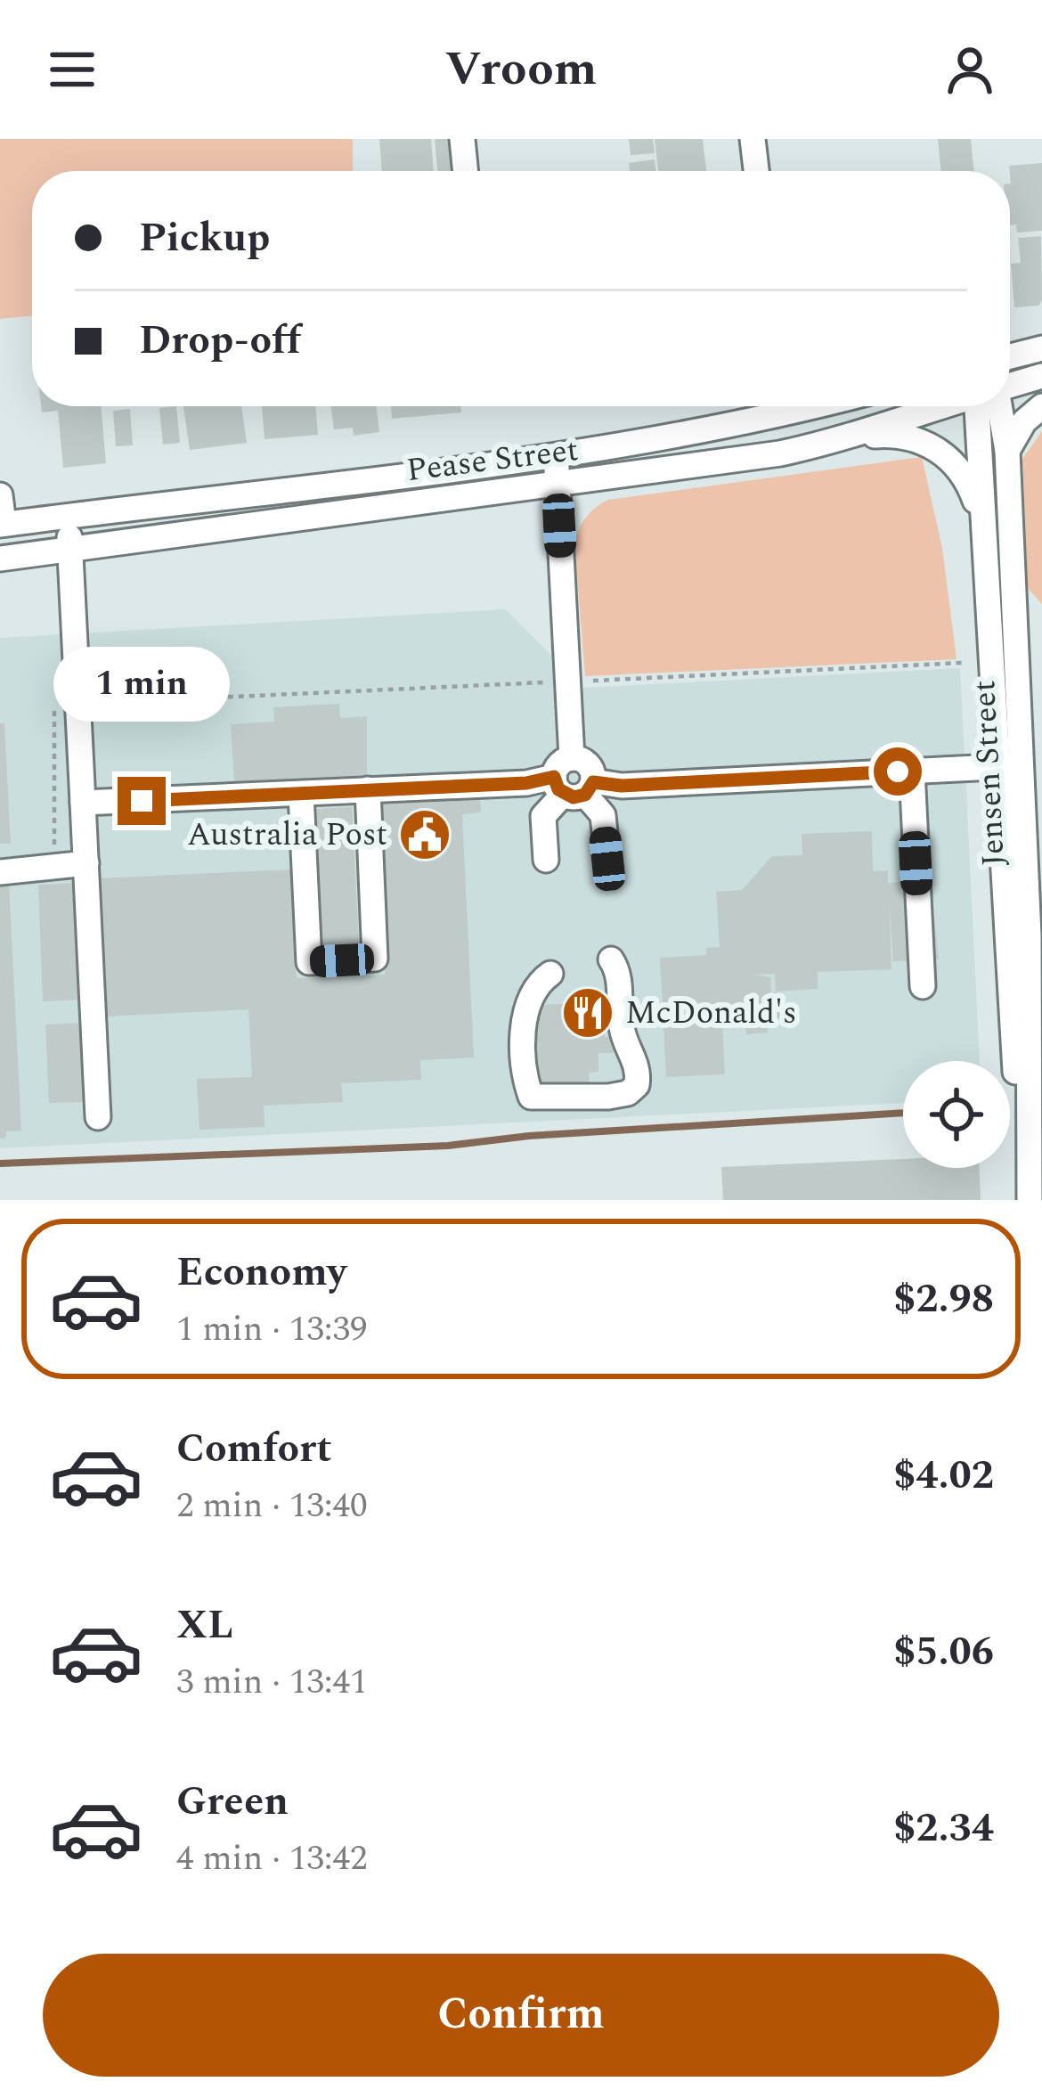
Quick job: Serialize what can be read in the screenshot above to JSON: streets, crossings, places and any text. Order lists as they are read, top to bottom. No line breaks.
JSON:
{"streets":{"street":["Pease Street","Jensen Street"]},"places":{"public building":["Australia Post"],"restaurant":["McDonald's"]},"page":{"header":"Vroom","banner":["Pickup","Drop-off"],"bubble":"1 min","list":[{"name":"Economy","note":"1 min · 13:39","value":"$2.98"},{"name":"Comfort","note":"2 min · 13:40","value":"$4.02"},{"name":"XL","note":"3 min · 13:41","value":"$5.06"},{"name":"Green","note":"4 min · 13:42","value":"$2.34"}],"buttons":"Confirm"}}
